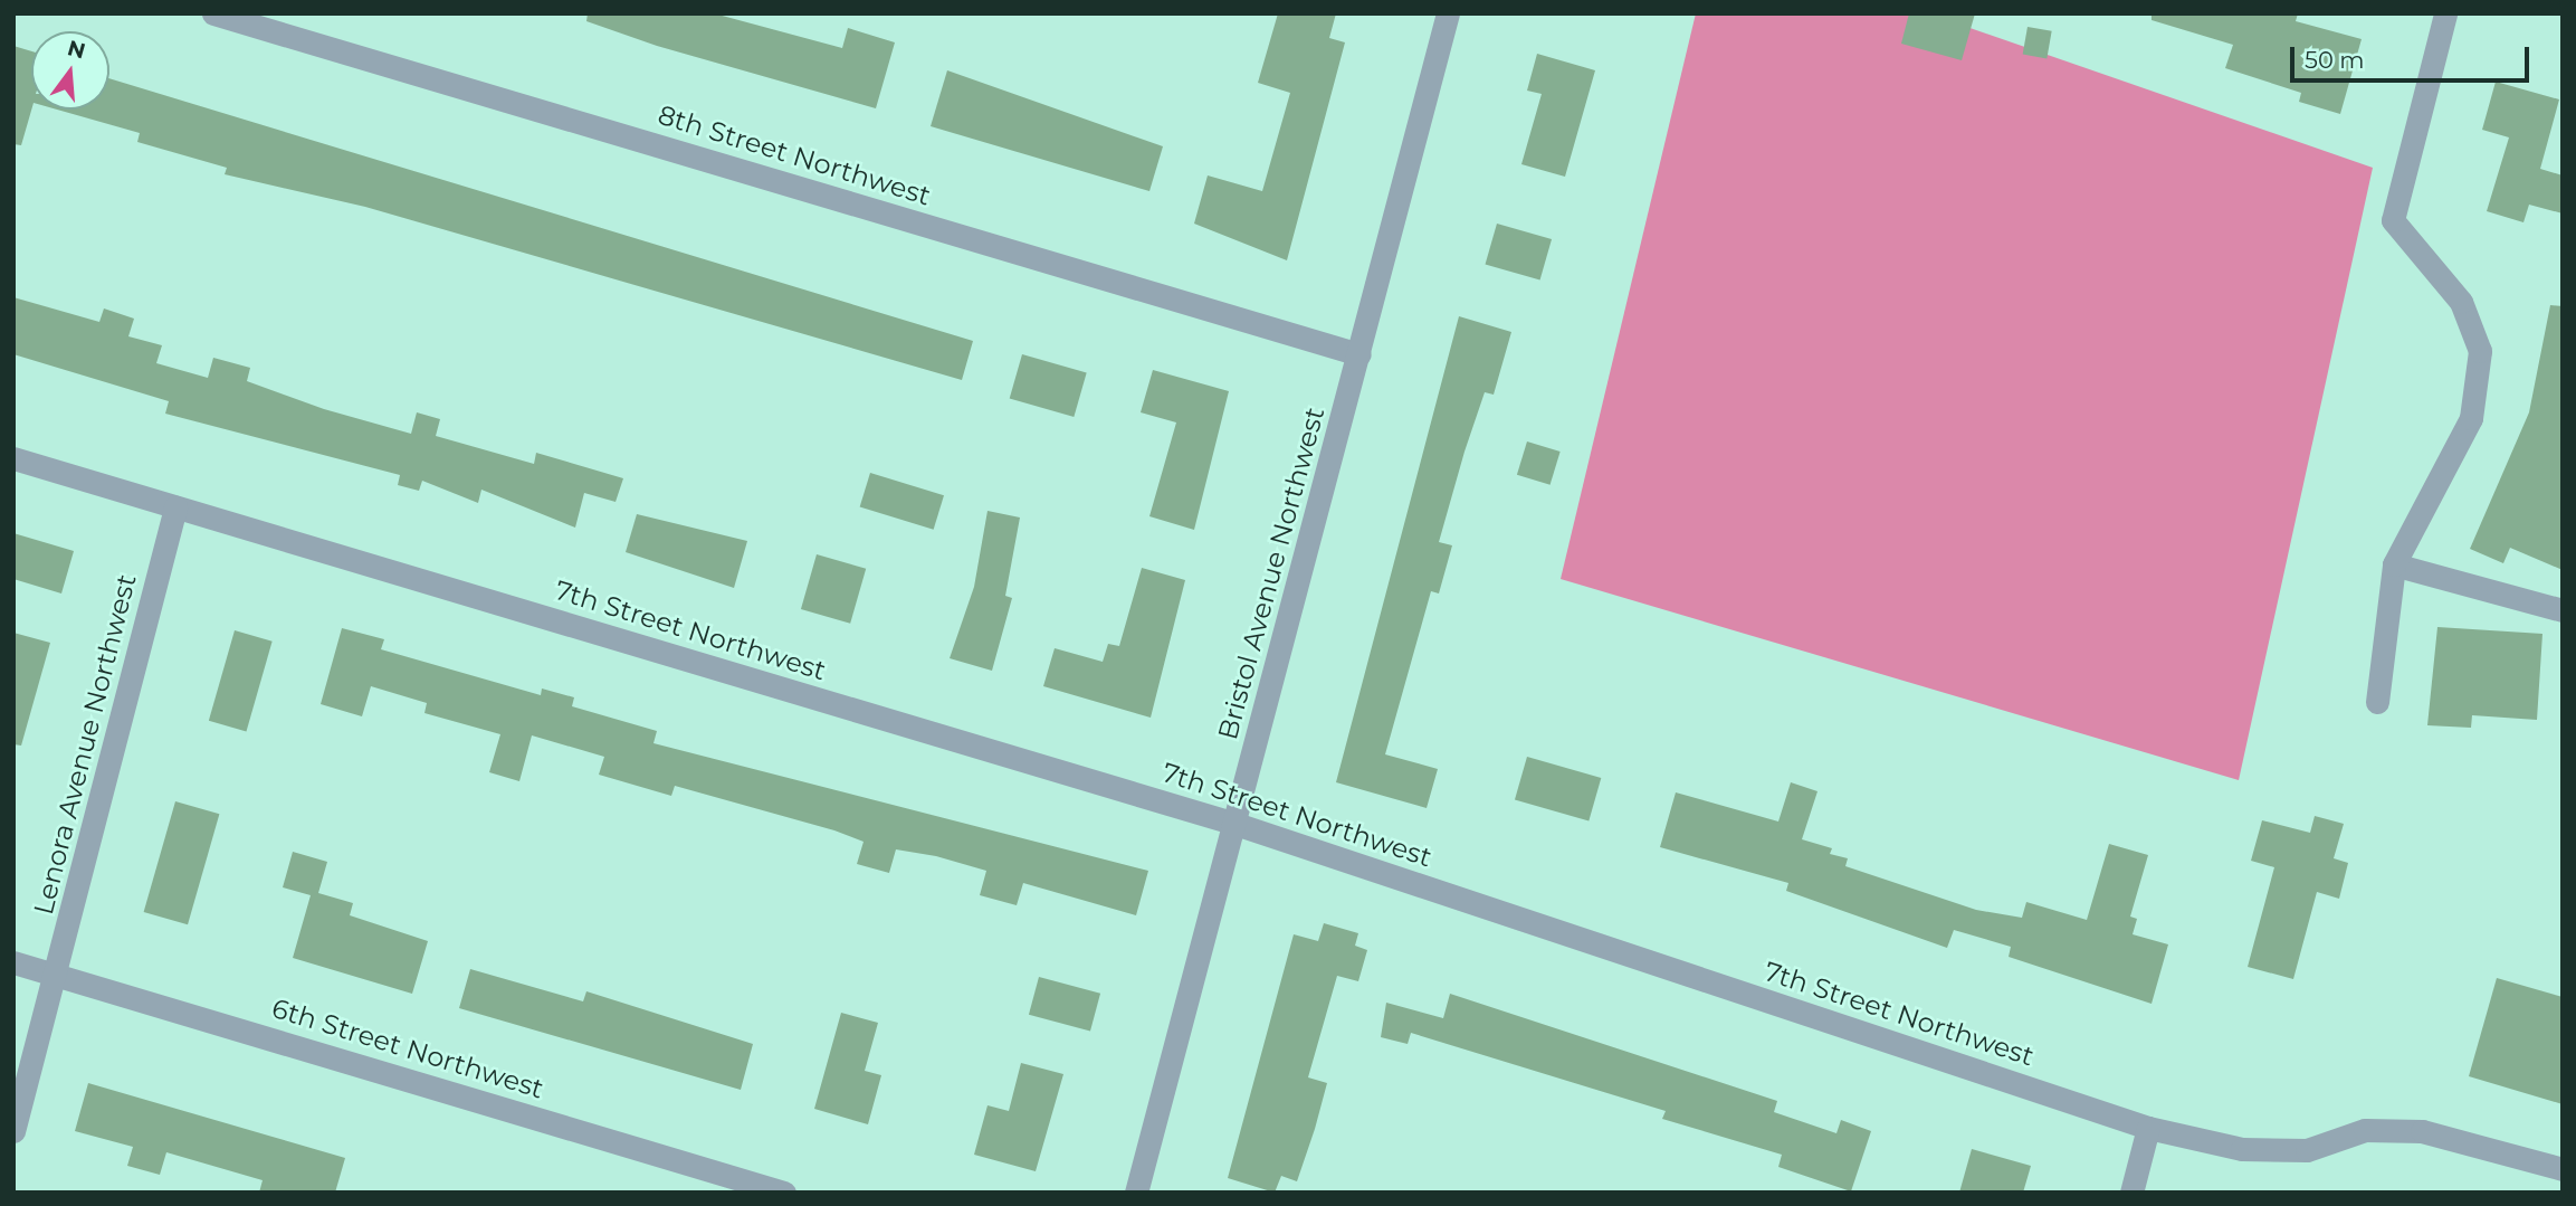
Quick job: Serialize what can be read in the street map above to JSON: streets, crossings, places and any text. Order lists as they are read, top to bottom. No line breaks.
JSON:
{"streets":{"street":["8th Street Northwest","Bristol Avenue Northwest","7th Street Northwest","Lenora Avenue Northwest","6th Street Northwest"]},"crossings":[["8th Street Northwest","Bristol Avenue Northwest"],["Bristol Avenue Northwest","7th Street Northwest"],["7th Street Northwest","Lenora Avenue Northwest"],["Lenora Avenue Northwest","6th Street Northwest"]],"scale_bar":"50 m","north":"top"}
